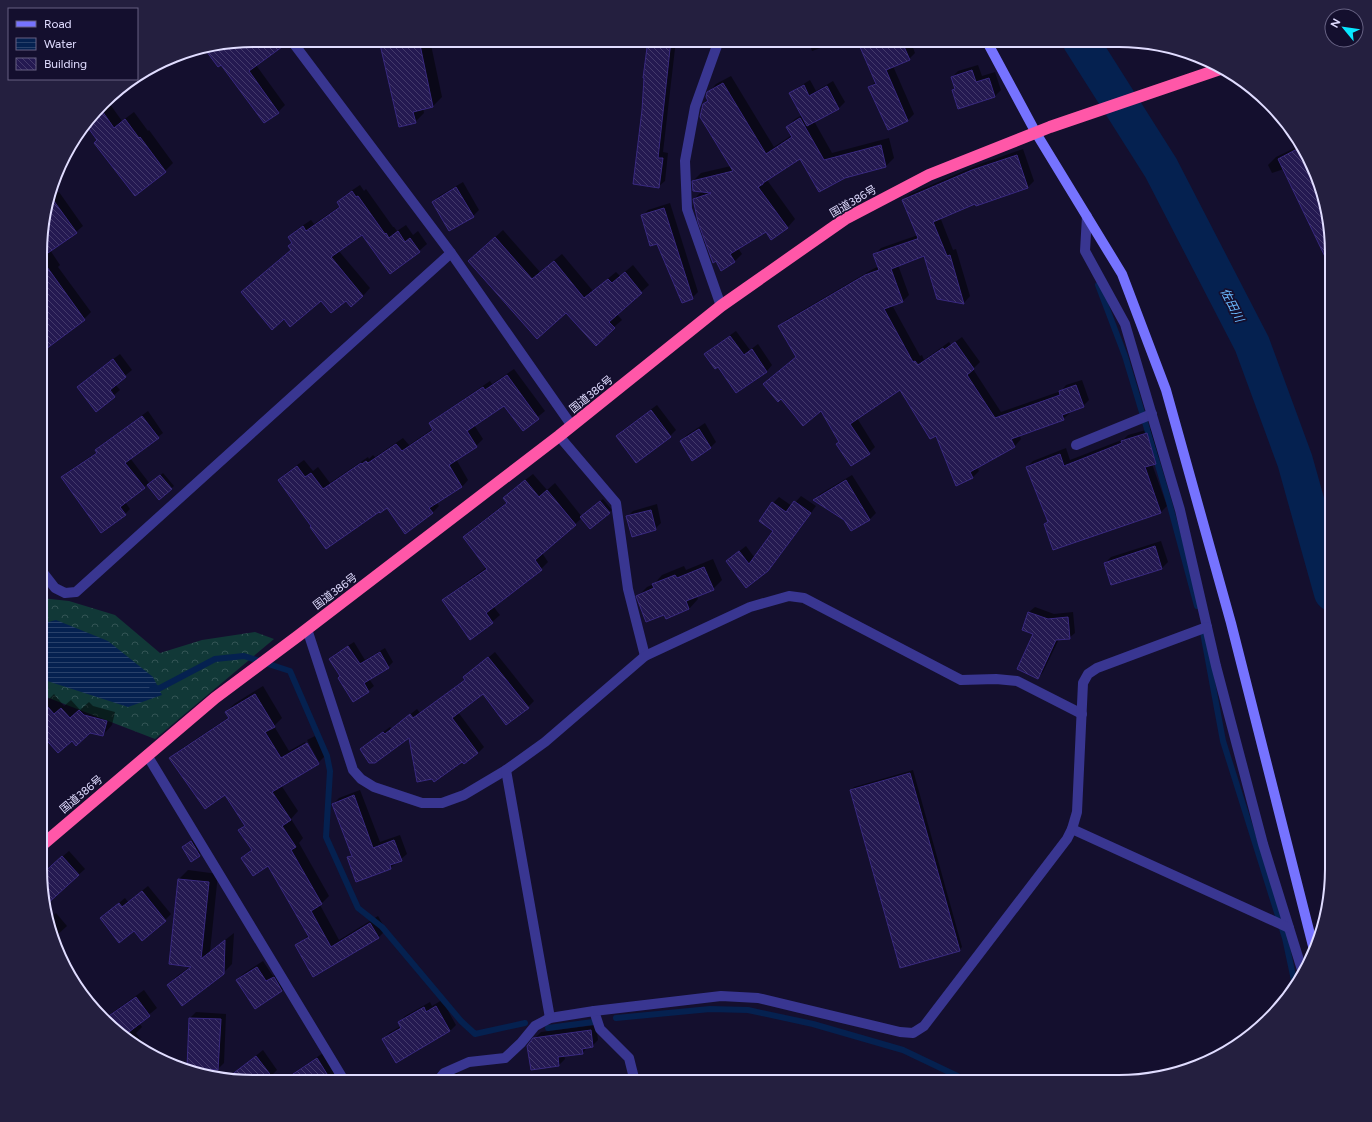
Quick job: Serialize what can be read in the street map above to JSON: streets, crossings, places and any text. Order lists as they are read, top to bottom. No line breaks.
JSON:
{"streets":{"highway":["国道386号"]},"water":["佐田川"],"legend":["Road","Water","Building"],"north":"top left"}
